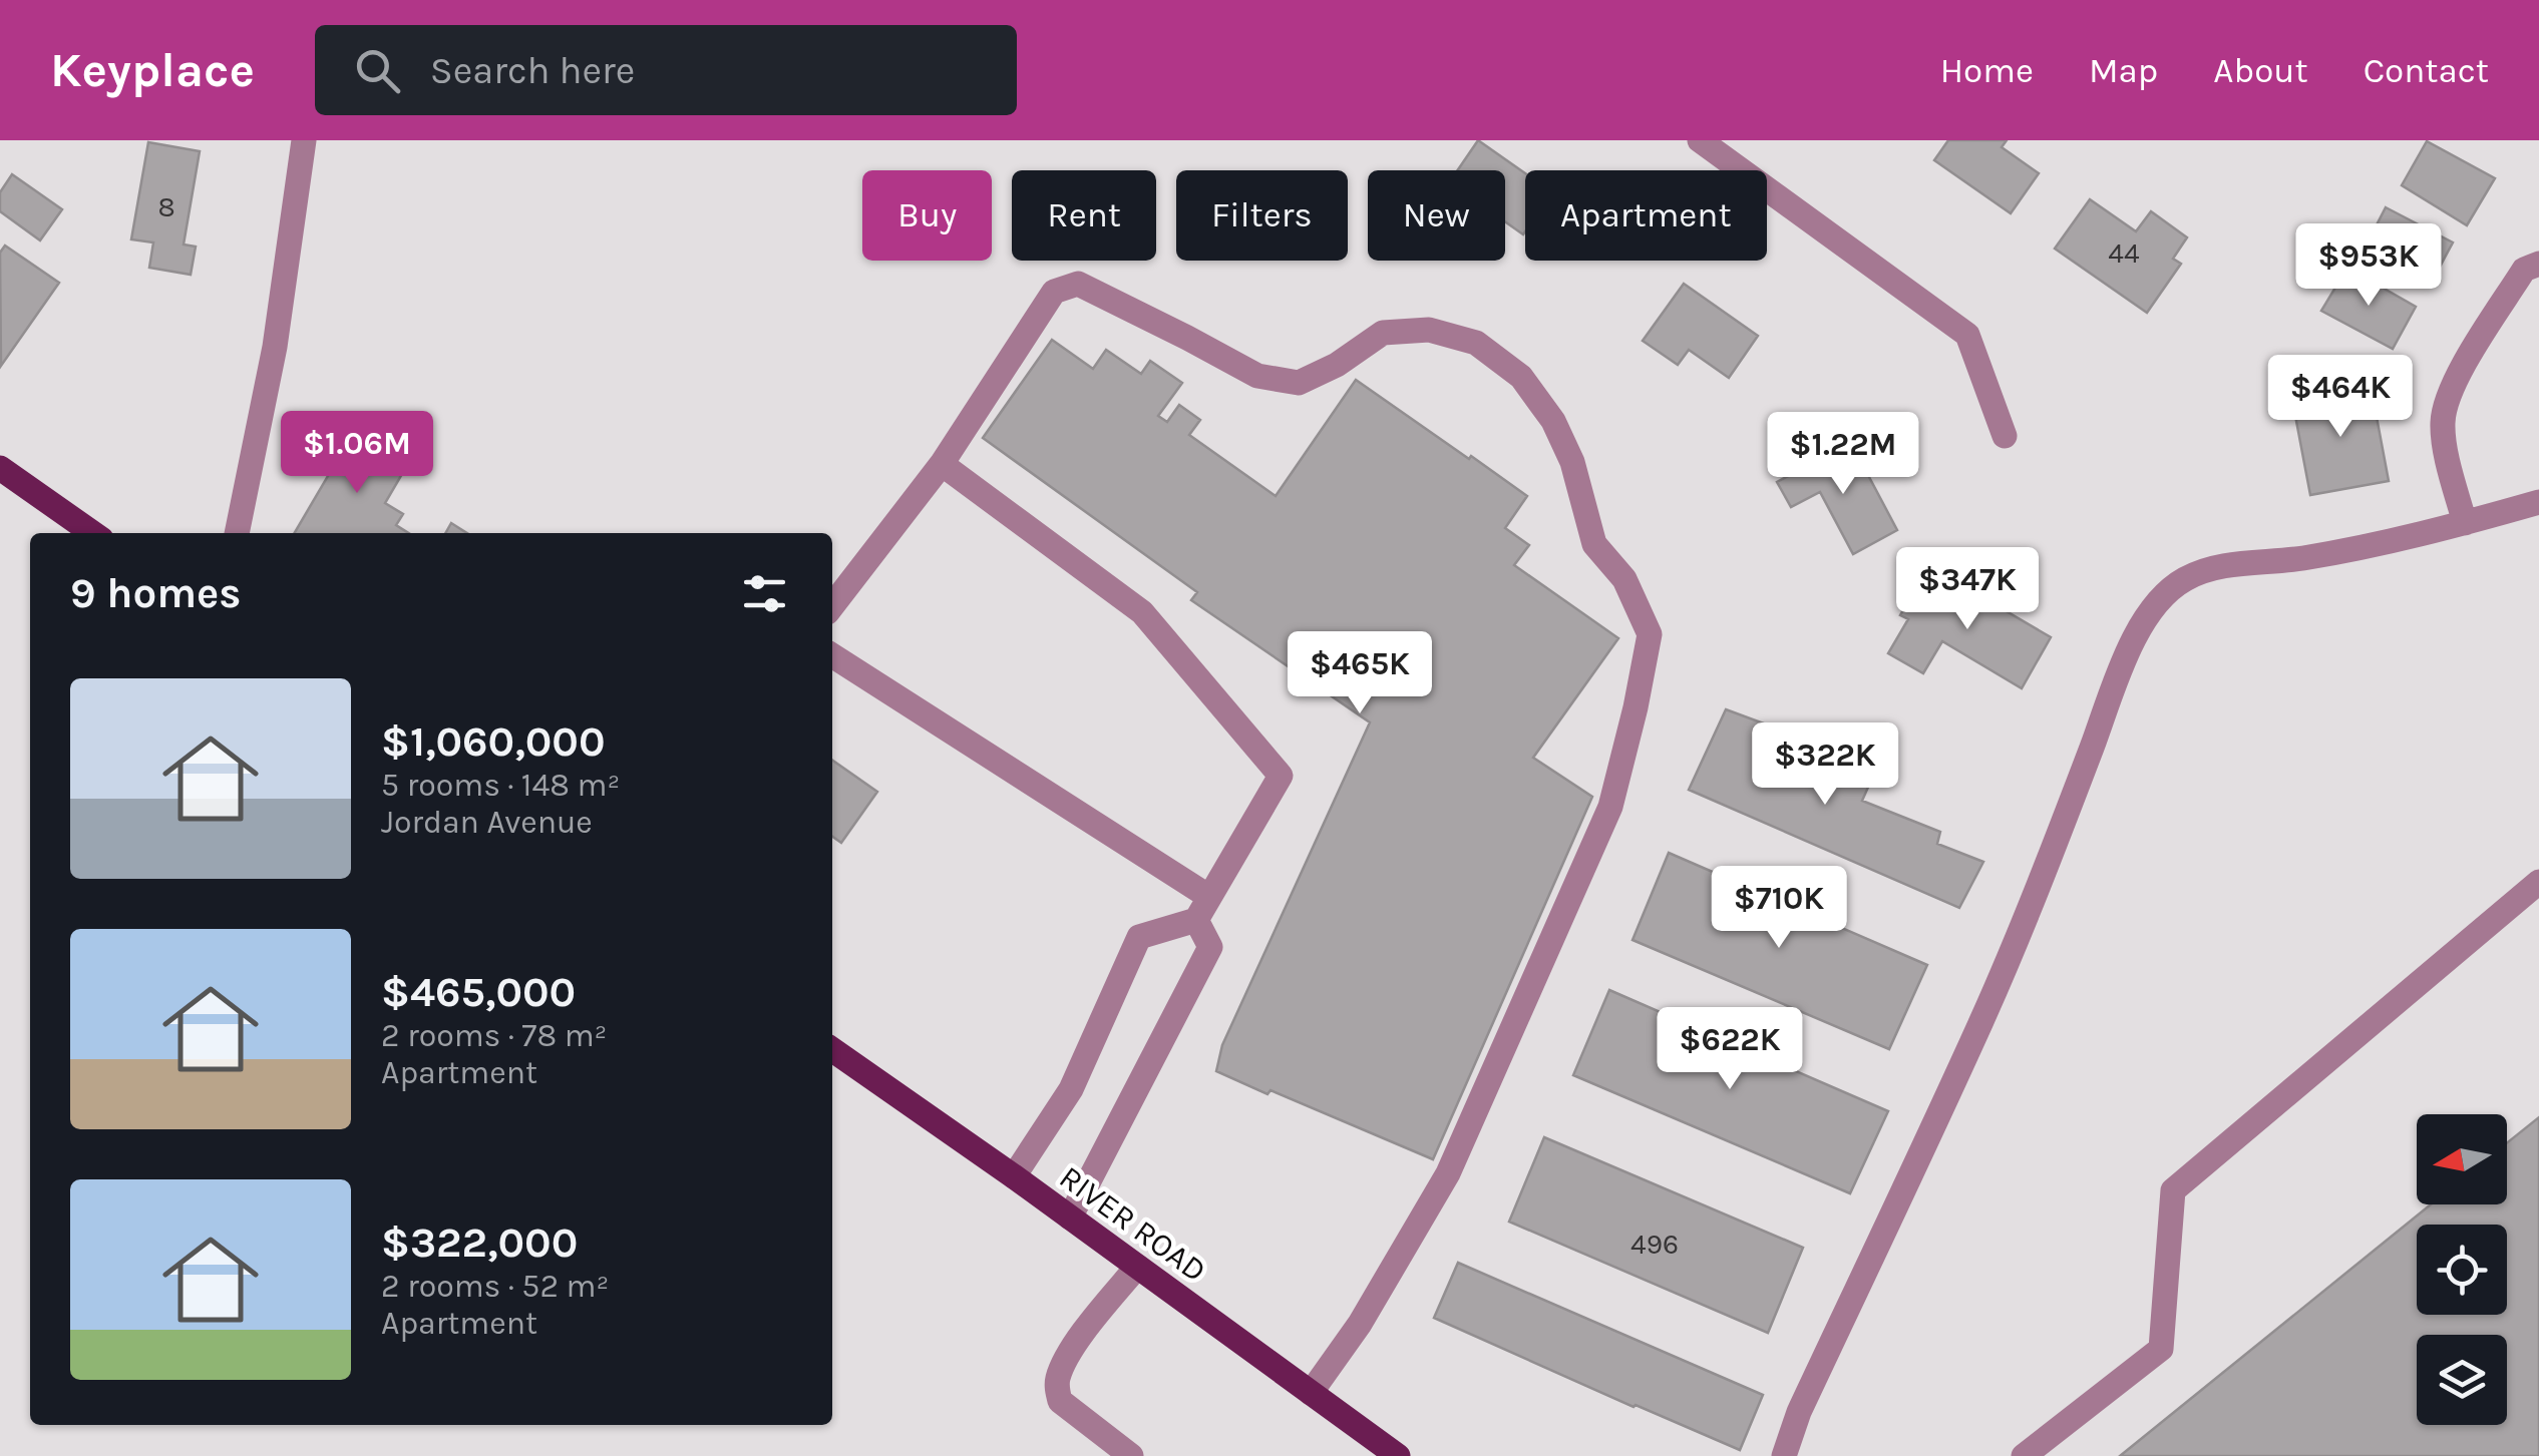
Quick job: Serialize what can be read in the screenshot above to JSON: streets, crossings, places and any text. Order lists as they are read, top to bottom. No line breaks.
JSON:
{"streets":{"main road":["RIVER ROAD"]},"house_numbers":["8","44","496"],"north":"left","page":{"header":"Keyplace","search":"Search here","nav":["Home","Map","About","Contact"],"chip":["Buy","Rent","Filters","New","Apartment"],"price":["$953K","$464K","$1.06M","$1.22M","$347K","$465K","$322K","$710K","$622K"],"heading":"9 homes","list":[{"name":"$1,060,000","note":"5 rooms · 148 m² · Jordan Avenue"},{"name":"$465,000","note":"2 rooms · 78 m² · Apartment"},{"name":"$322,000","note":"2 rooms · 52 m² · Apartment"}]}}
